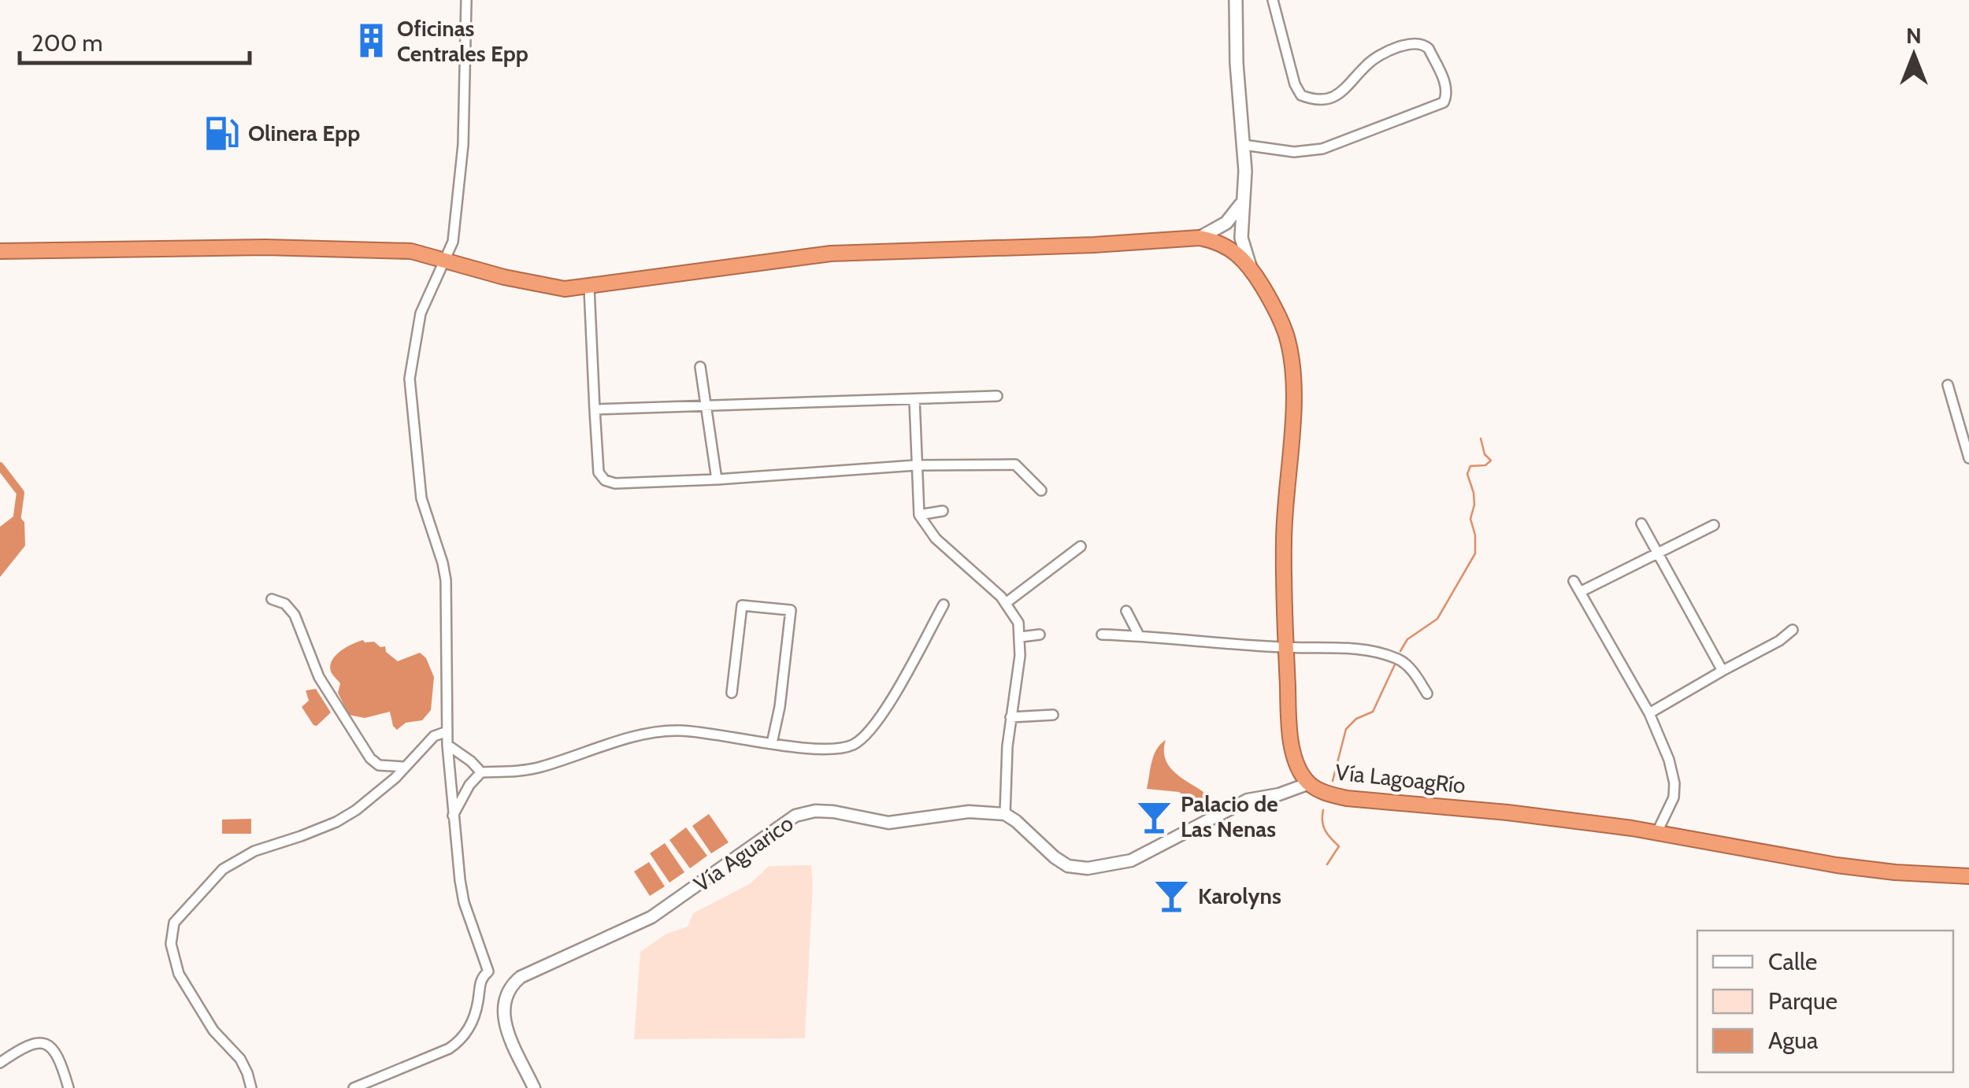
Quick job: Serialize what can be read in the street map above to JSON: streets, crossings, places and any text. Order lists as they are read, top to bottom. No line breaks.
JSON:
{"streets":{"highway":["Vía LagoagRío"],"street":["Vía Aguarico"]},"places":{"building":["Oficinas Centrales Epp"],"fuel station":["Olinera Epp"],"bar":["Palacio de Las Nenas","Karolyns"]},"legend":["Calle","Parque","Agua"],"scale_bar":"200 m","north":"top"}
